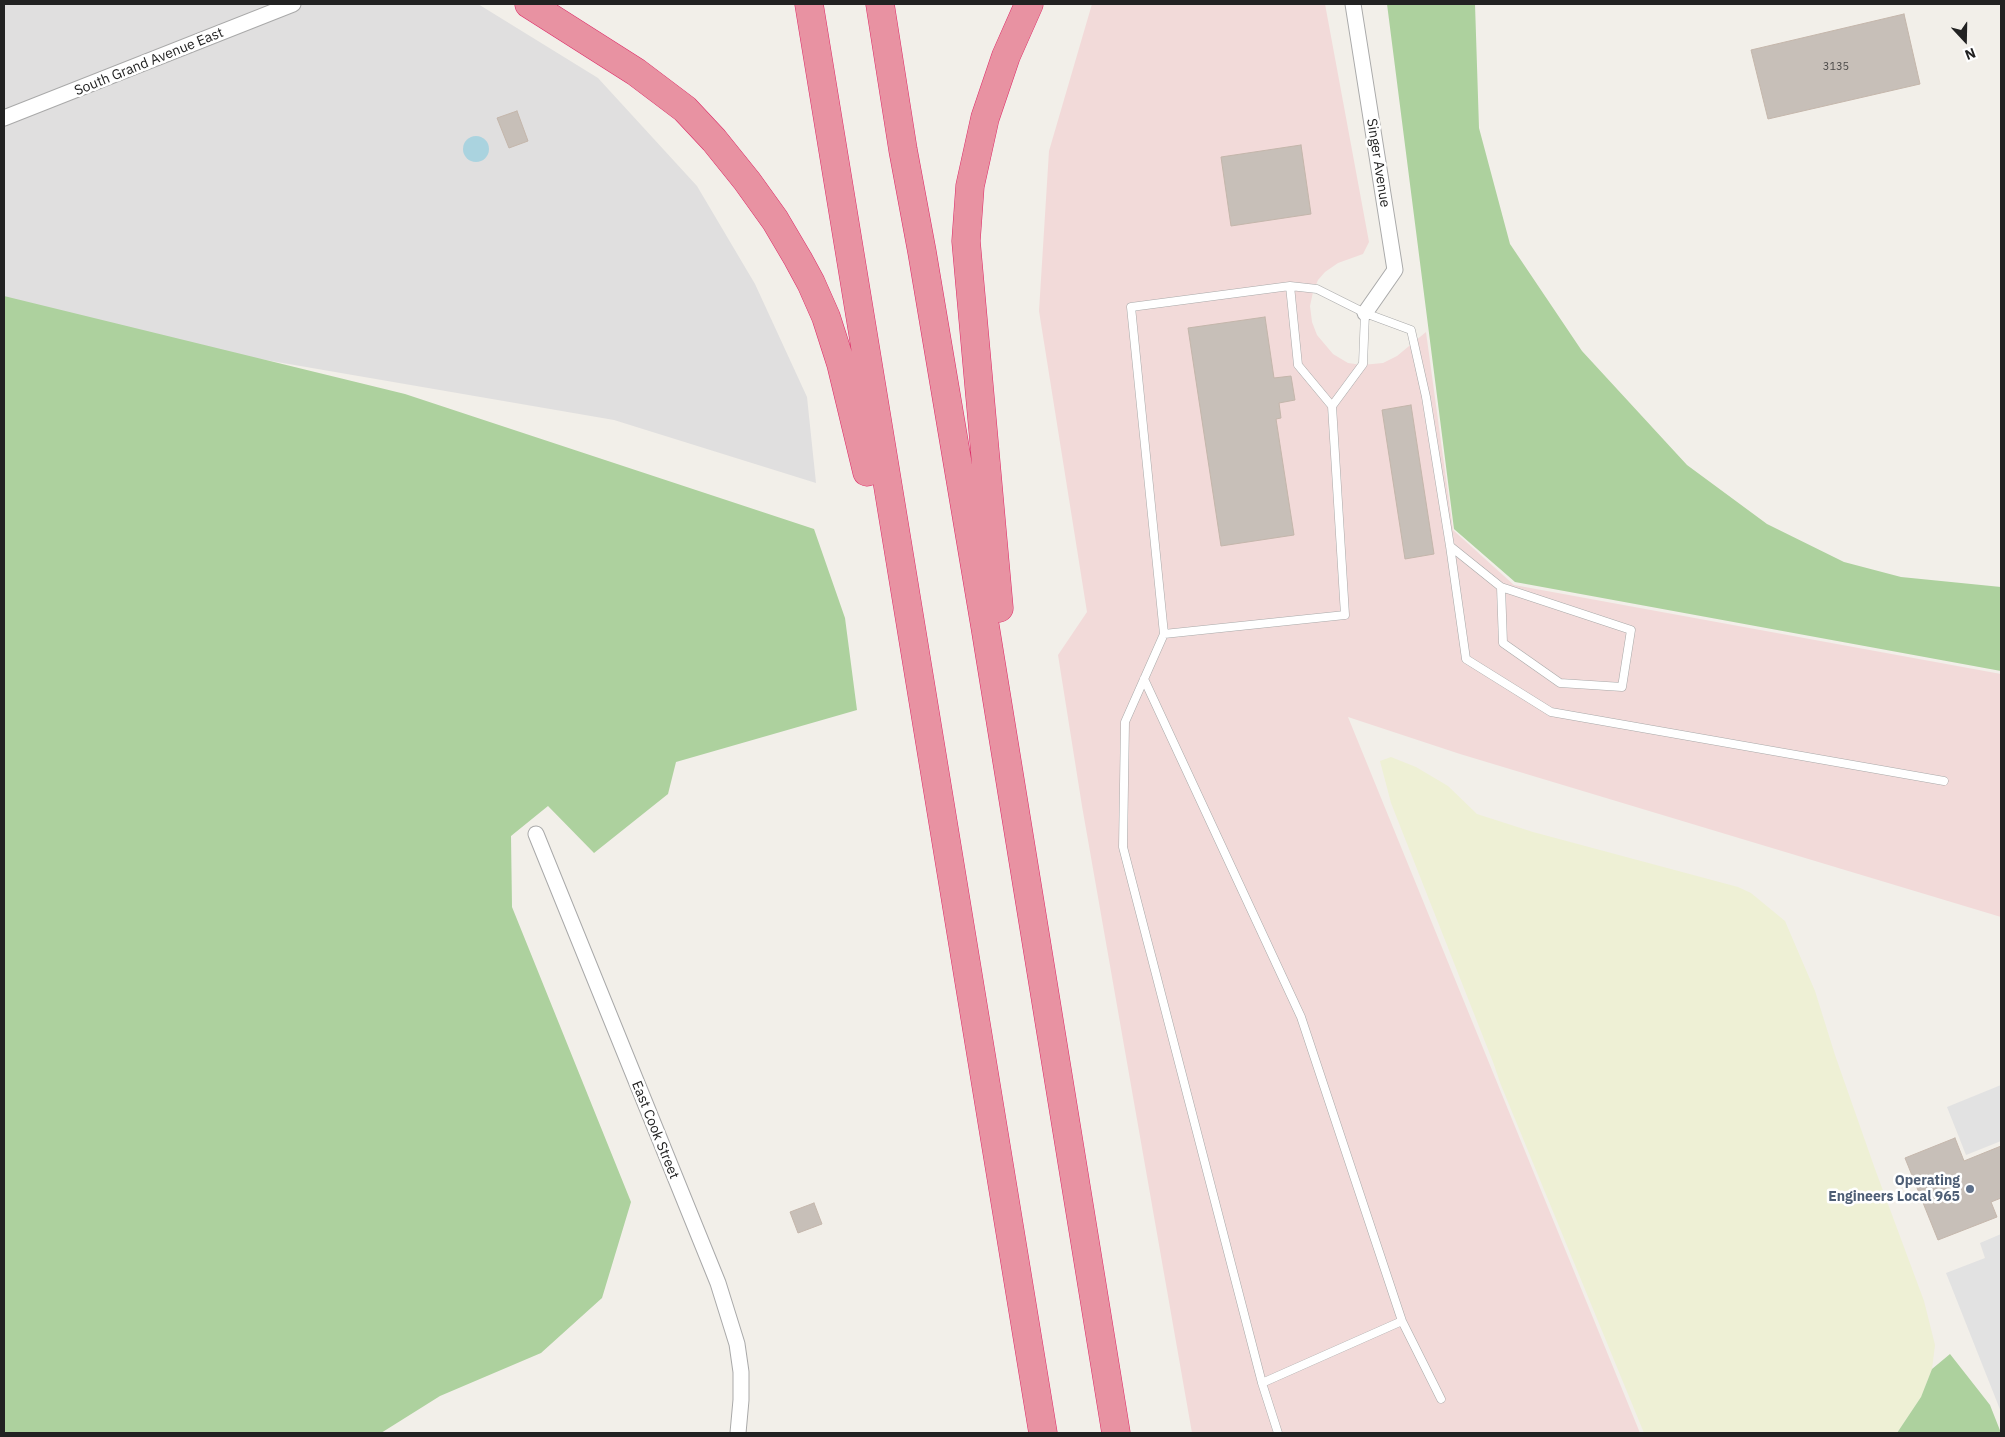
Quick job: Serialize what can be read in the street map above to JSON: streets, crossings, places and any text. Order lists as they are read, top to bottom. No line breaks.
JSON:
{"streets":{"street":["South Grand Avenue East","Singer Avenue","East Cook Street"]},"places":["Operating Engineers Local 965"],"house_numbers":["3135"],"north":"bottom"}
